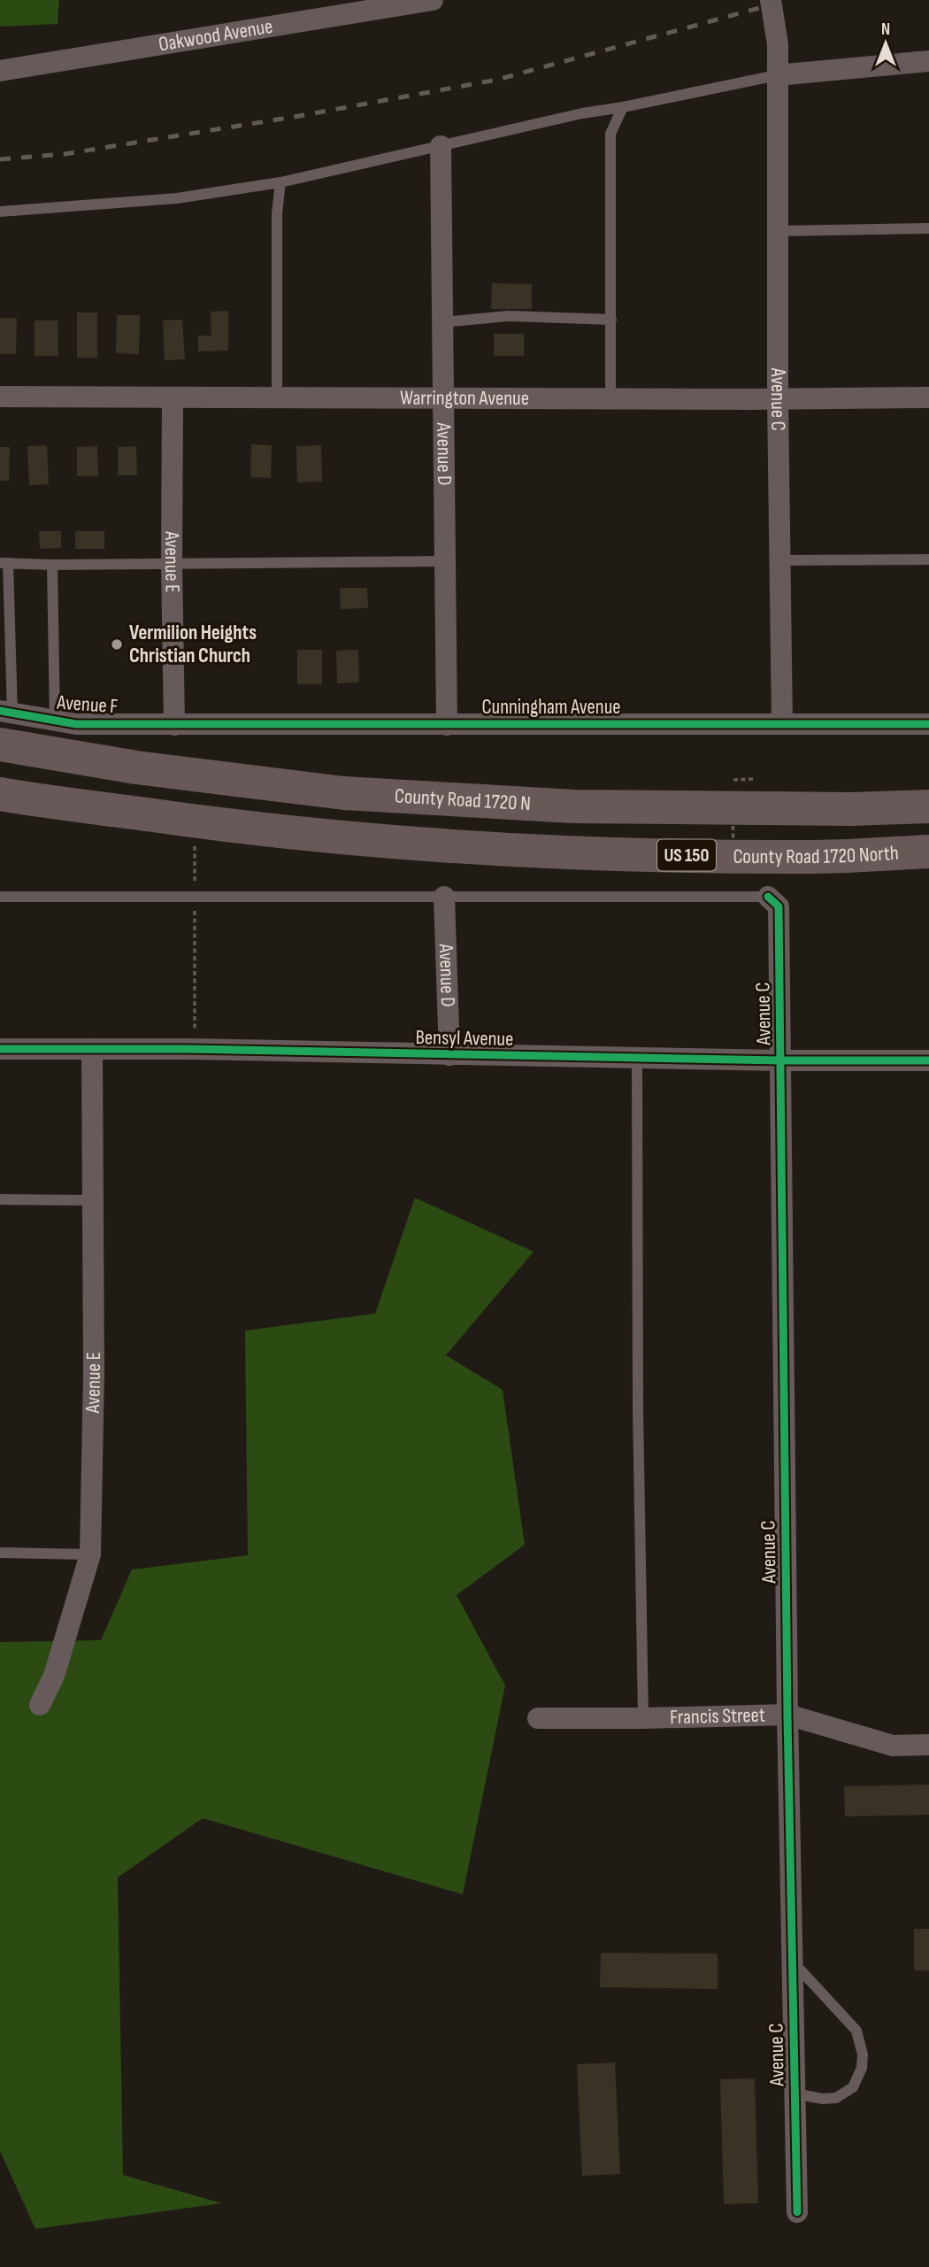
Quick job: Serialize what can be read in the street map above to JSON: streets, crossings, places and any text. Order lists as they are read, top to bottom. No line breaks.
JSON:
{"streets":{"main road":["County Road 1720 N","County Road 1720 North","US 150"],"street":["Oakwood Avenue","Warrington Avenue","Avenue C","Avenue D","Avenue E","Avenue F","Cunningham Avenue","Bensyl Avenue","Francis Street"]},"crossings":[["Warrington Avenue","Avenue C"],["Warrington Avenue","Avenue D"],["Warrington Avenue","Avenue E"],["Avenue C","Cunningham Avenue"],["Avenue C","Bensyl Avenue"],["Avenue C","Francis Street"],["Avenue D","Cunningham Avenue"],["Avenue D","Bensyl Avenue"],["Avenue E","Avenue F"],["Avenue E","Cunningham Avenue"],["Avenue E","Bensyl Avenue"],["Avenue F","Cunningham Avenue"]],"places":["Vermilion Heights Christian Church"],"north":"top"}
